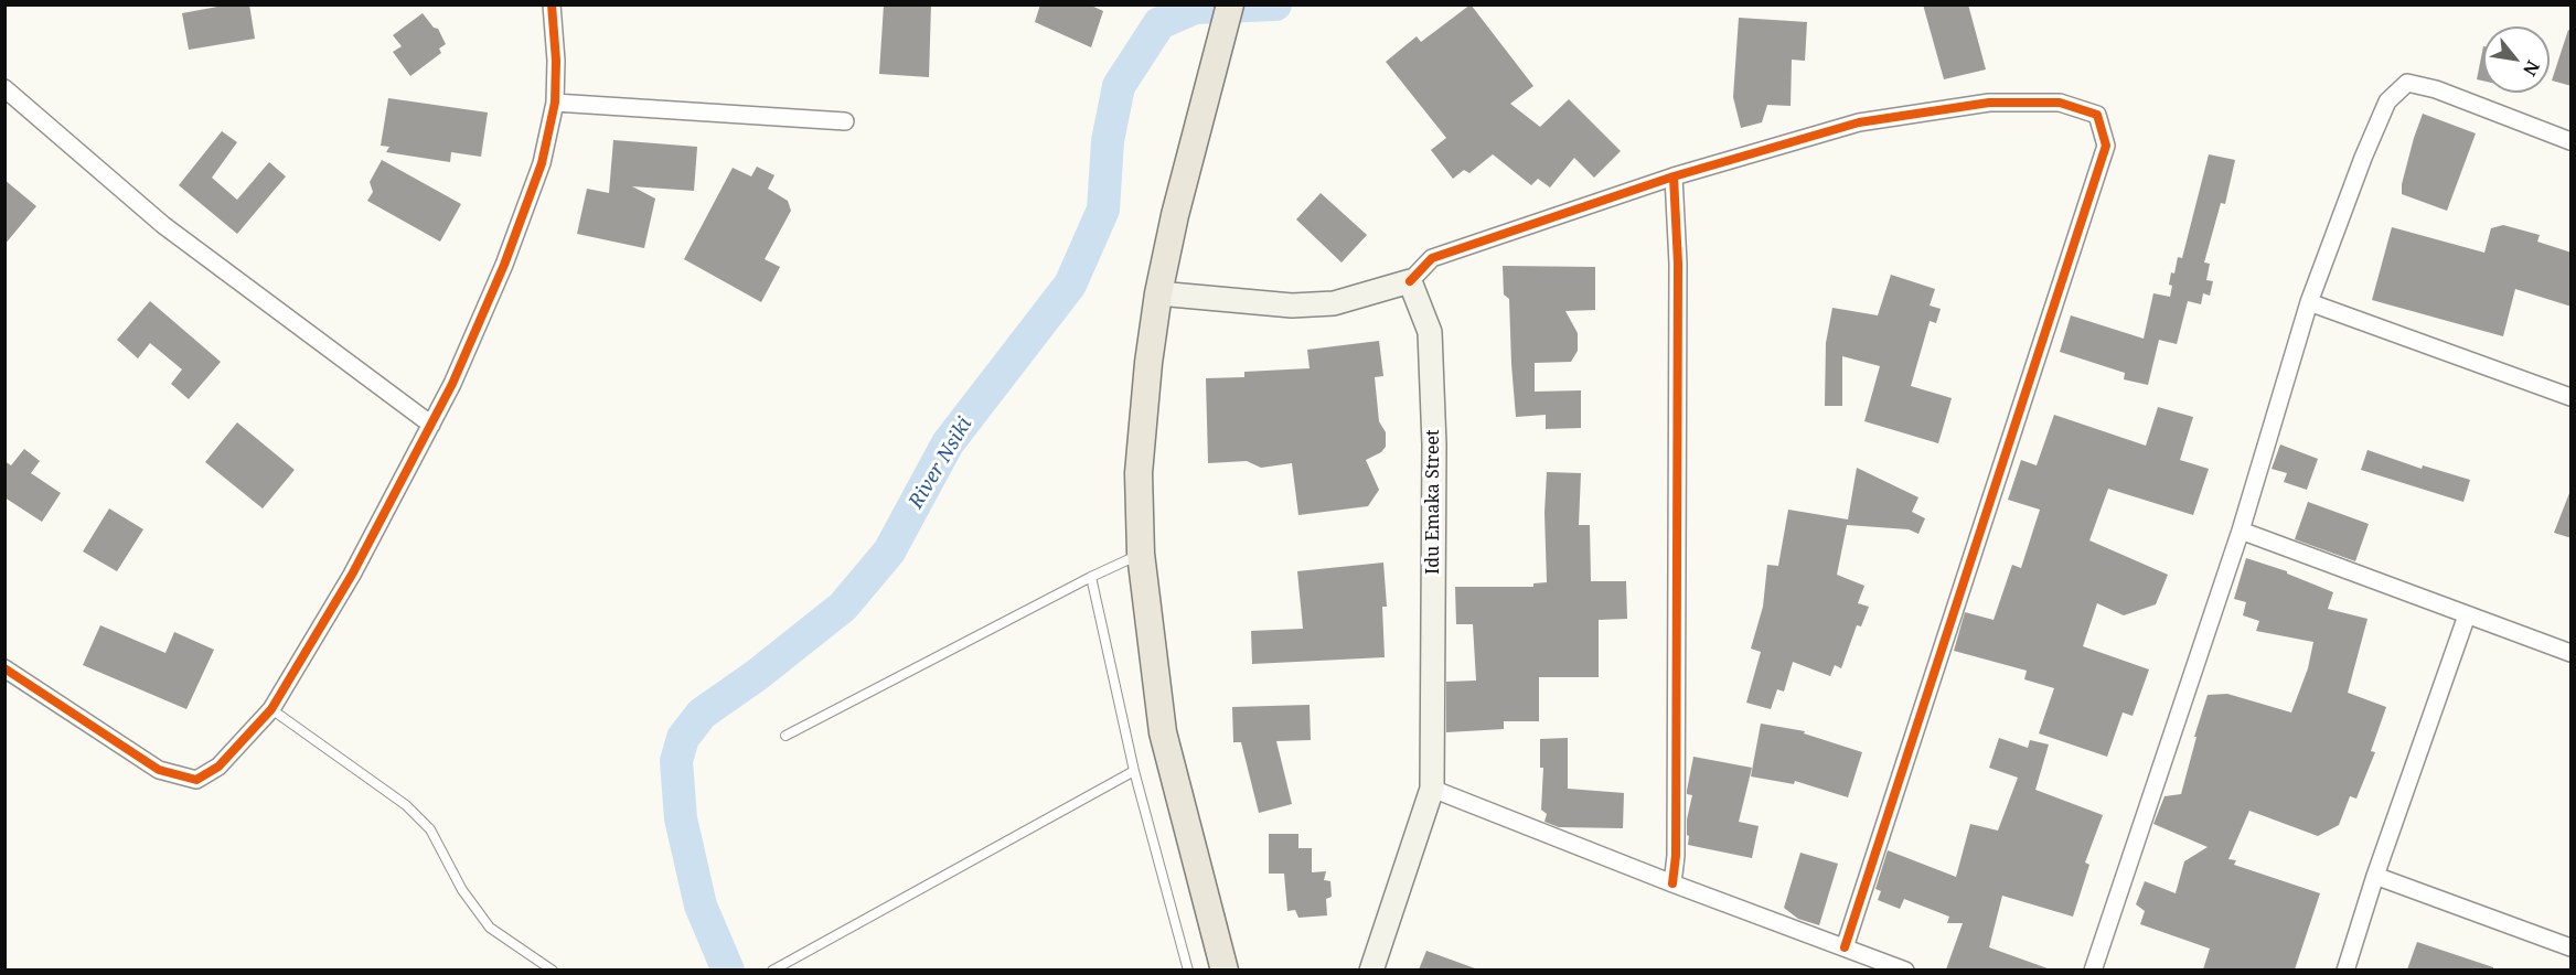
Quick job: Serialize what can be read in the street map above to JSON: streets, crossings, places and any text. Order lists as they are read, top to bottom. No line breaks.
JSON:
{"streets":{"street":["Idu Emaka Street"]},"water":["River Nsiki"],"north":"bottom right"}
